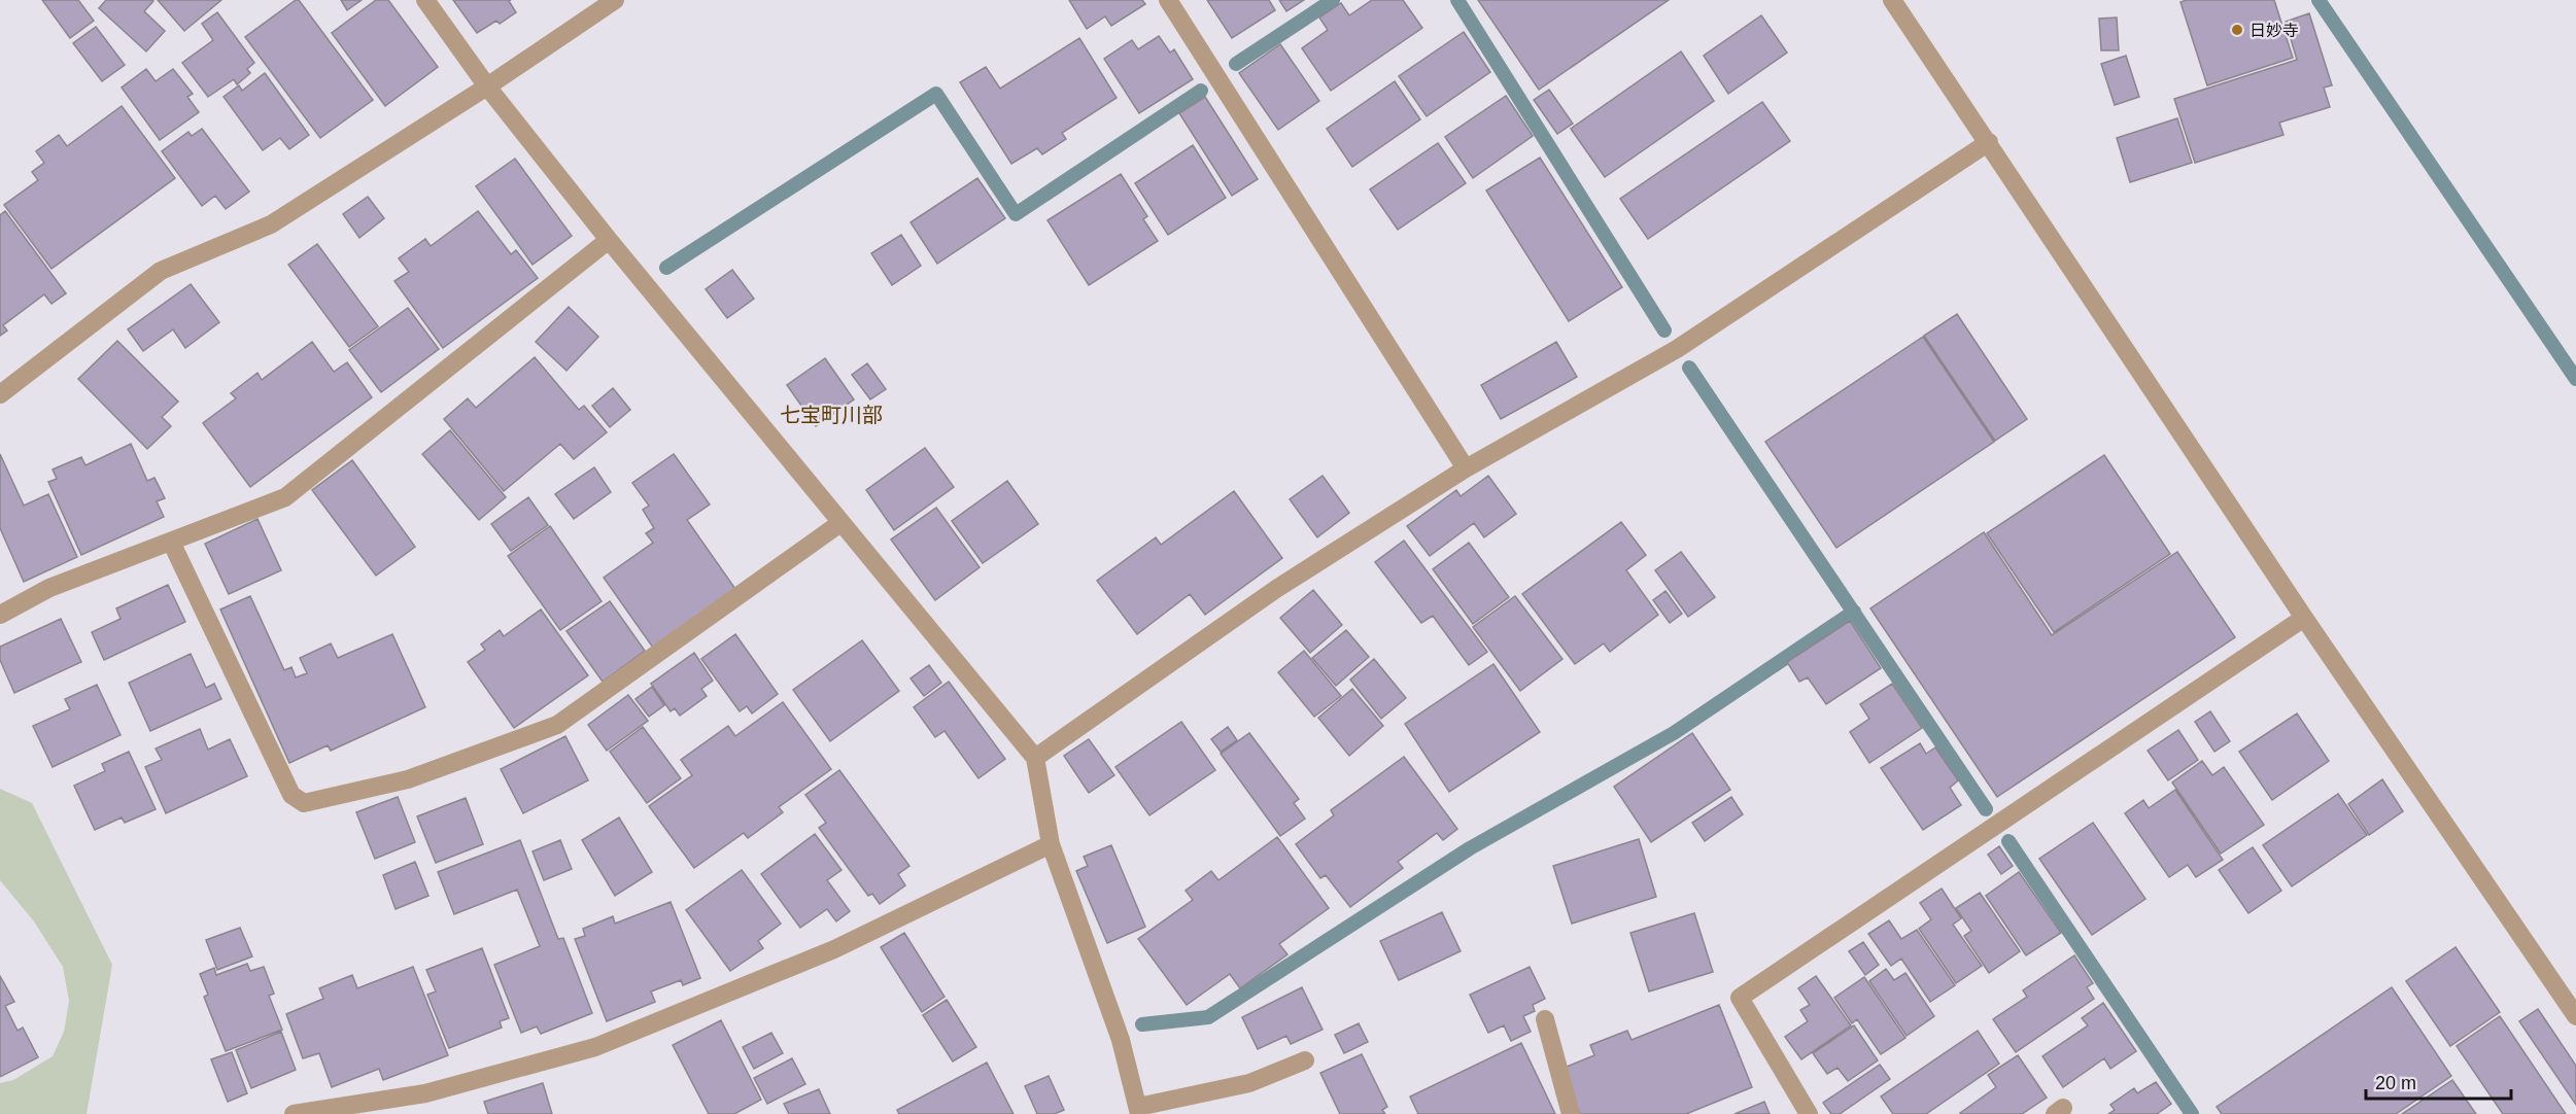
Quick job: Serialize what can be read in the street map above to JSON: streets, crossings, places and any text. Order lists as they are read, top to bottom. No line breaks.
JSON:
{"districts":["七宝町川部"],"places":["日妙寺"],"scale_bar":"20 m"}
